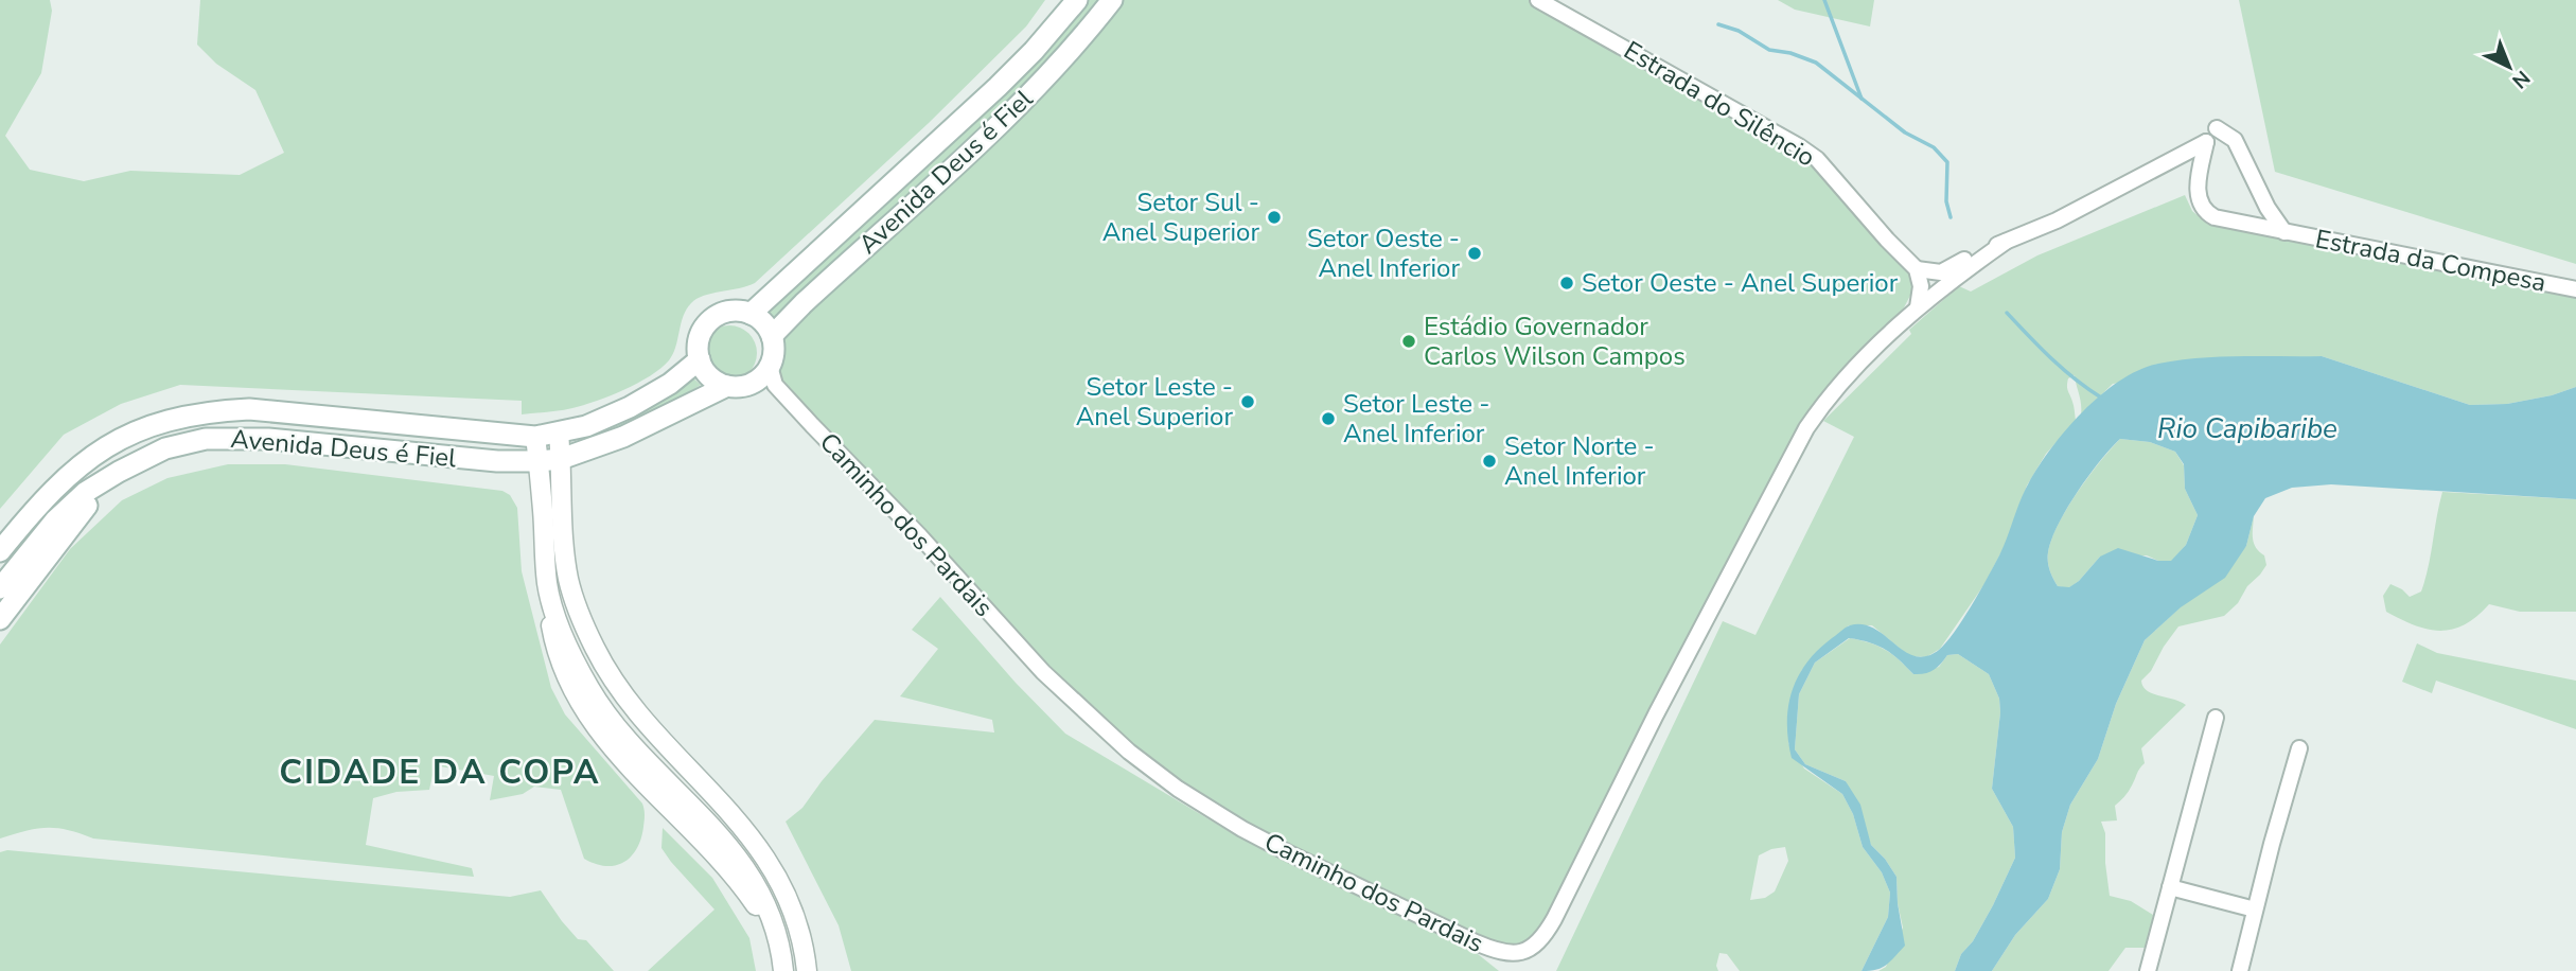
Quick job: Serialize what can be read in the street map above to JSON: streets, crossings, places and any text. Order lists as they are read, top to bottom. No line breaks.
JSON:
{"streets":{"main road":["Avenida Deus é Fiel"],"street":["Estrada do Silêncio","Estrada da Compesa","Caminho dos Pardais"]},"crossings":[["Avenida Deus é Fiel","Caminho dos Pardais"],["Estrada da Compesa","Caminho dos Pardais"]],"districts":["CIDADE DA COPA"],"water":["Rio Capibaribe"],"places":["Setor Sul - Anel Superior","Setor Oeste - Anel Inferior","Setor Oeste - Anel Superior","Estádio Governador Carlos Wilson Campos","Setor Leste - Anel Superior","Setor Leste - Anel Inferior","Setor Norte - Anel Inferior"],"north":"bottom right"}
